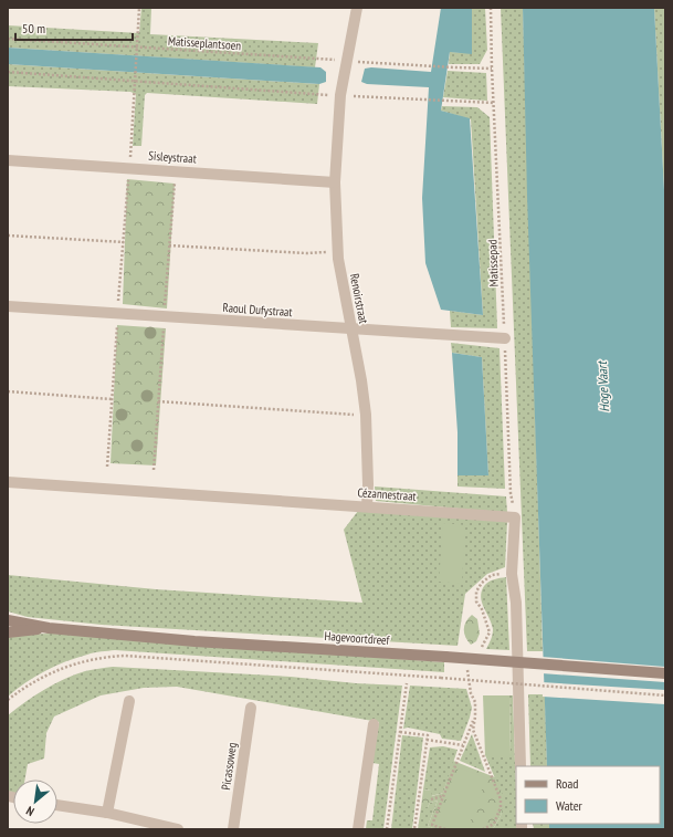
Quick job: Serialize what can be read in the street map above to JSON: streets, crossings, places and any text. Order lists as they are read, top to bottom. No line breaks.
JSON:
{"streets":{"main road":["Hagevoortdreef"],"street":["Sisleystraat","Renoirstraat","Raoul Dufystraat","Cézannestraat","Picassoweg"],"path":["Matisseplantsoen","Matissepad"]},"crossings":[["Matisseplantsoen","Renoirstraat"],["Sisleystraat","Renoirstraat"],["Matissepad","Raoul Dufystraat"],["Matissepad","Cézannestraat"],["Renoirstraat","Raoul Dufystraat"],["Renoirstraat","Cézannestraat"]],"water":["Hoge Vaart"],"legend":["Road","Water"],"scale_bar":"50 m","north":"bottom left"}
